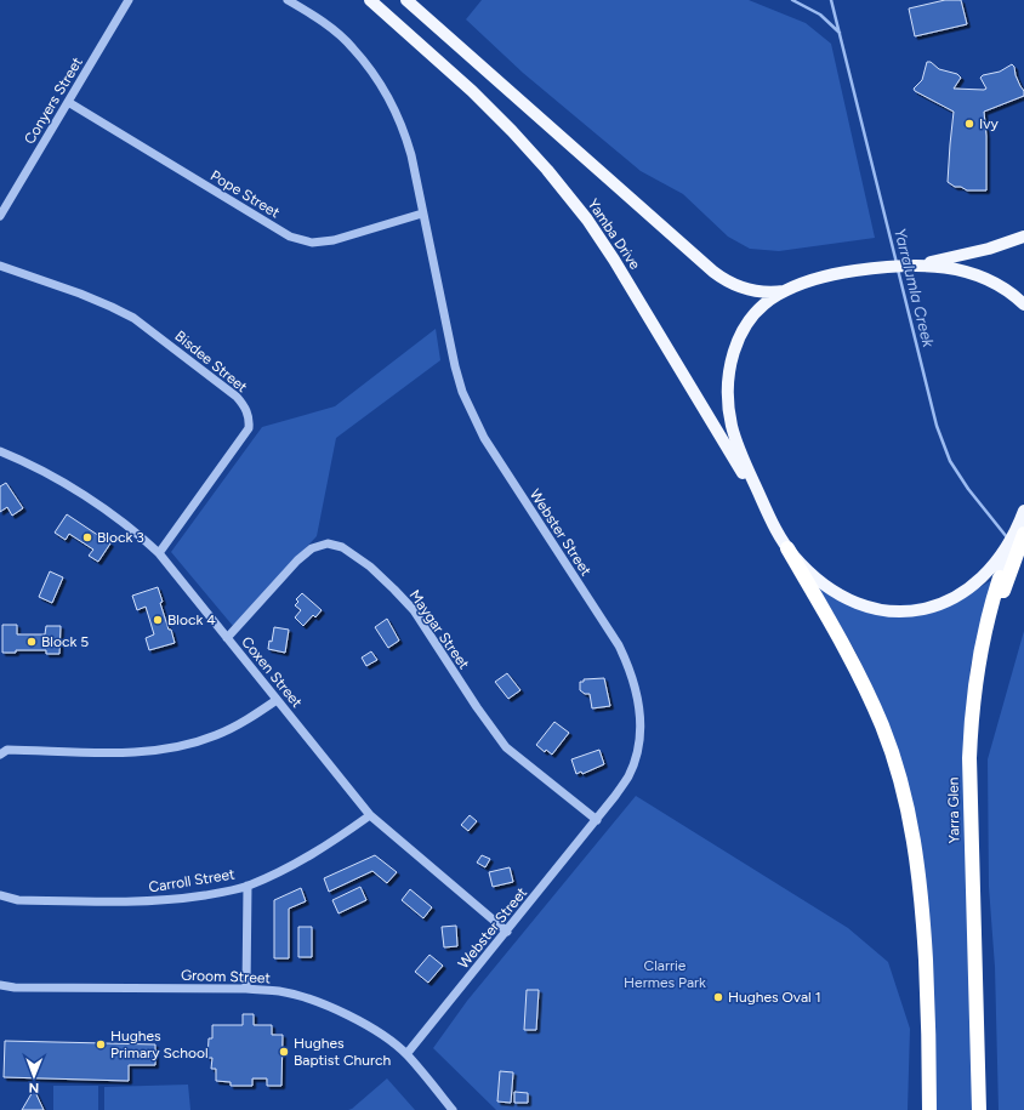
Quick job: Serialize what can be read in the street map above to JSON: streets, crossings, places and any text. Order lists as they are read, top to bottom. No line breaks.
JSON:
{"streets":{"highway":["Yarra Glen"],"main road":["Yamba Drive"],"street":["Conyers Street","Pope Street","Bisdee Street","Webster Street","Maygar Street","Coxen Street","Carroll Street","Groom Street"]},"crossings":[["Conyers Street","Pope Street"],["Pope Street","Webster Street"],["Bisdee Street","Coxen Street"],["Webster Street","Maygar Street"],["Webster Street","Coxen Street"],["Webster Street","Groom Street"],["Maygar Street","Coxen Street"],["Coxen Street","Carroll Street"]],"water":["Yarralumla Creek"],"parks":["Clarrie Hermes Park"],"places":["Ivy","Block 3","Block 4","Block 5","Hughes Oval 1","Hughes Primary School","Hughes Baptist Church"],"north":"bottom"}
